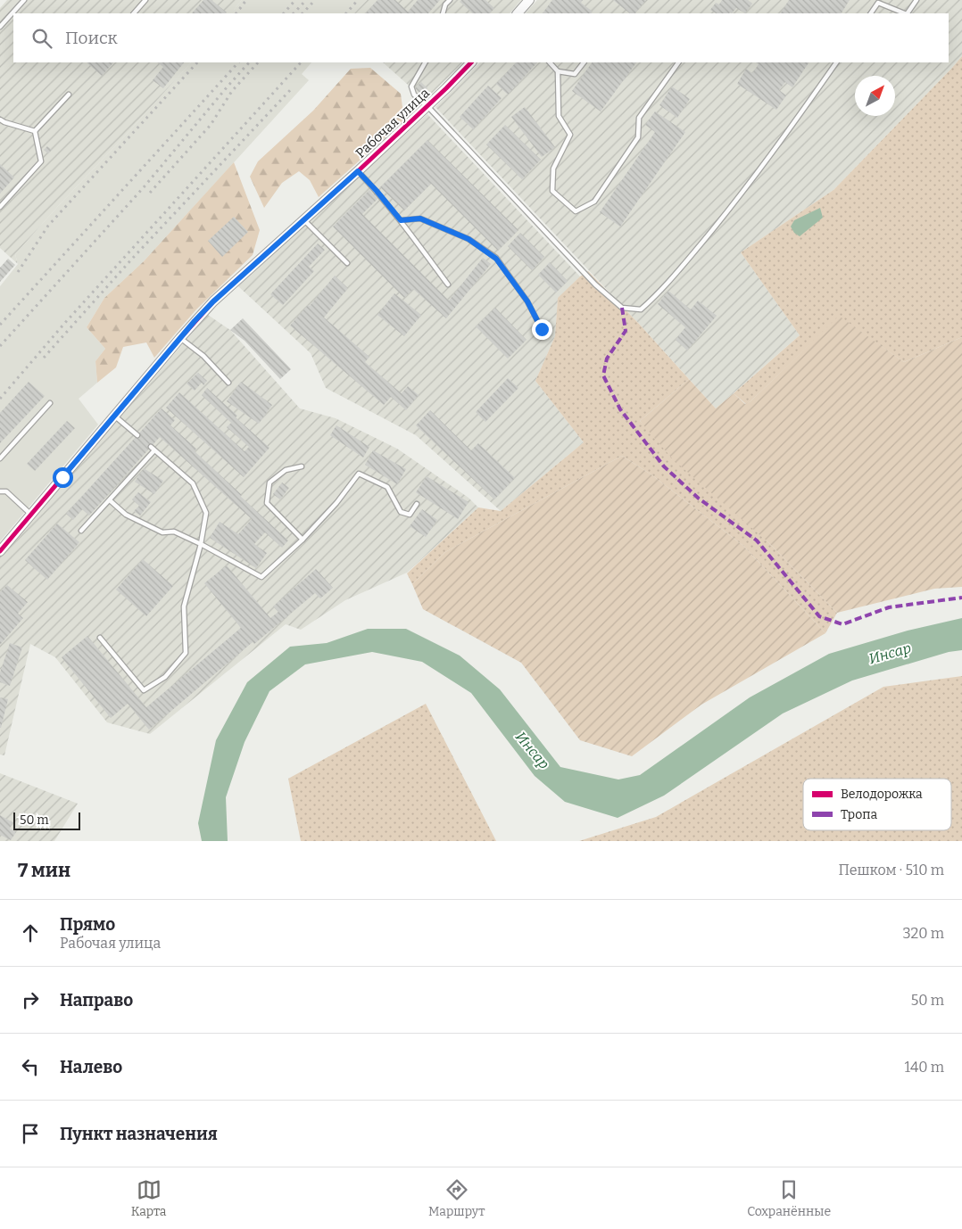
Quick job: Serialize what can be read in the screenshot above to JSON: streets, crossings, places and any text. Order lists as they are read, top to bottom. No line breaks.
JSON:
{"streets":{"street":["Рабочая улица"]},"water":["Инсар"],"legend":["Велодорожка","Тропа"],"scale_bar":"50 m","north":"top right","page":{"search":"Поиск","scale":"50 m","heading":["7 мин","Пешком · 510 m"],"list":[["Прямо","Рабочая улица","320 m"],["Направо","50 m"],["Налево","140 m"],"Пункт назначения"],"nav":["Карта","Маршрут","Сохранённые"]}}
